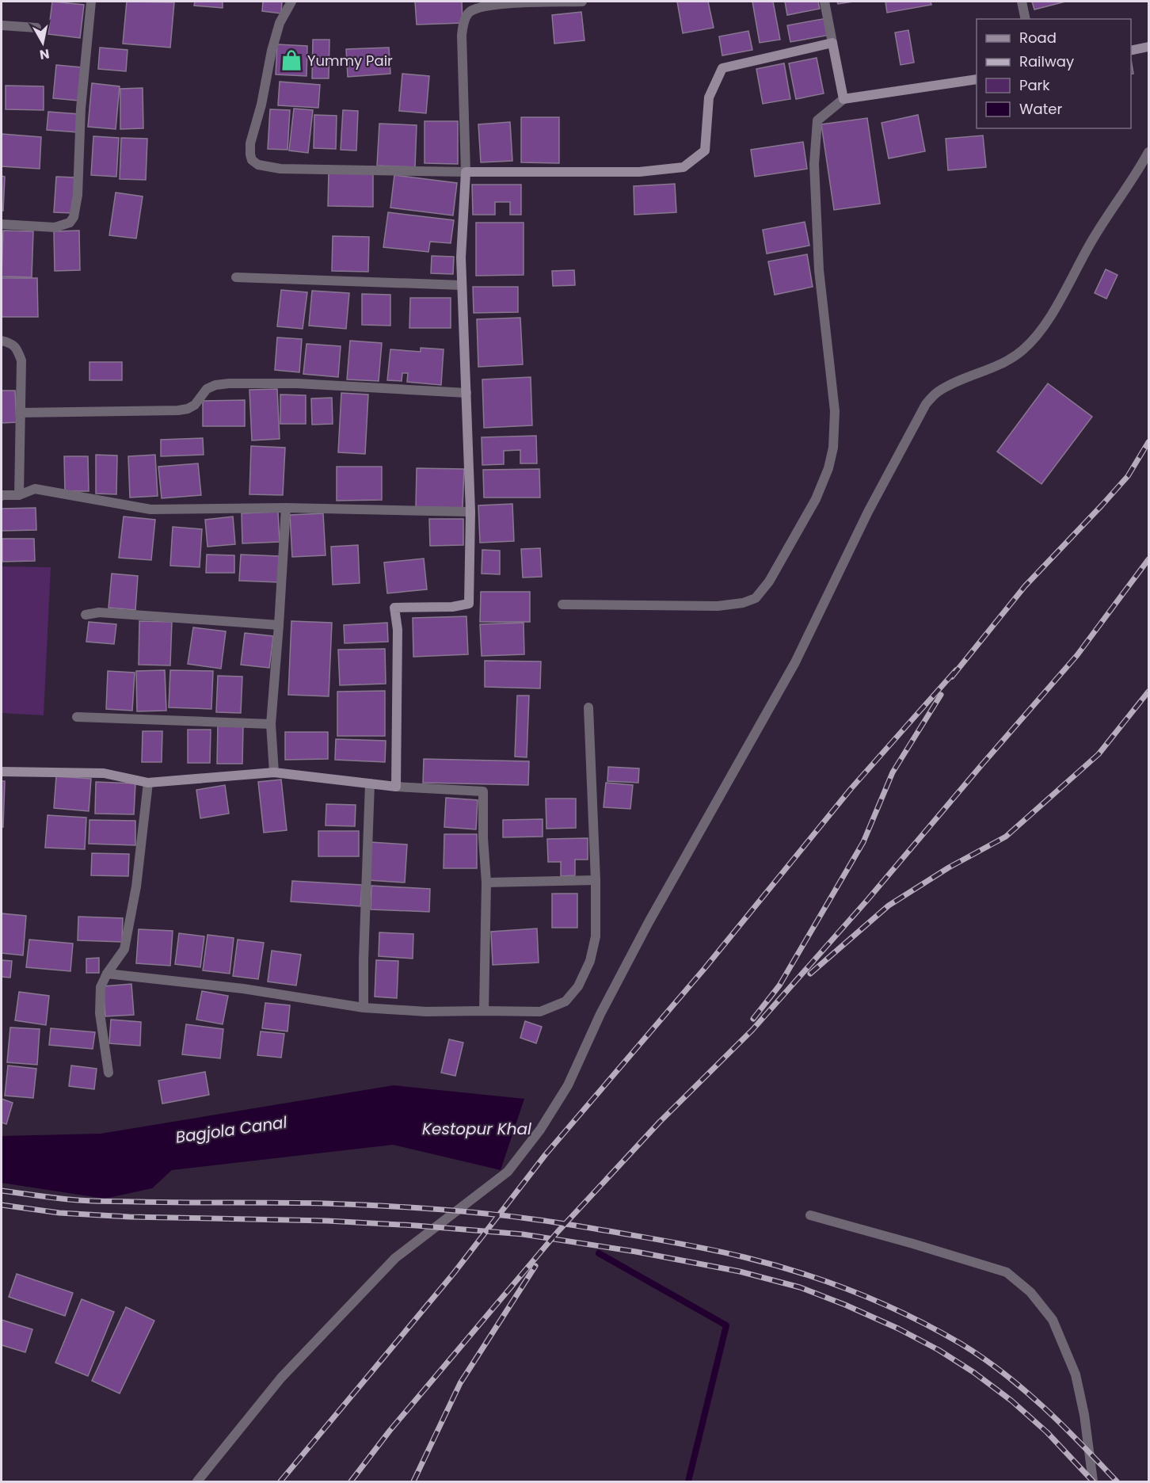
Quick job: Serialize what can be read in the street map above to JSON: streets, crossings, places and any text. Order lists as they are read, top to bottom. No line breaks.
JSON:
{"water":["Kestopur Khal","Bagjola Canal"],"places":{"shop":["Yummy Pair"]},"legend":["Road","Railway","Park","Water"],"north":"bottom"}
